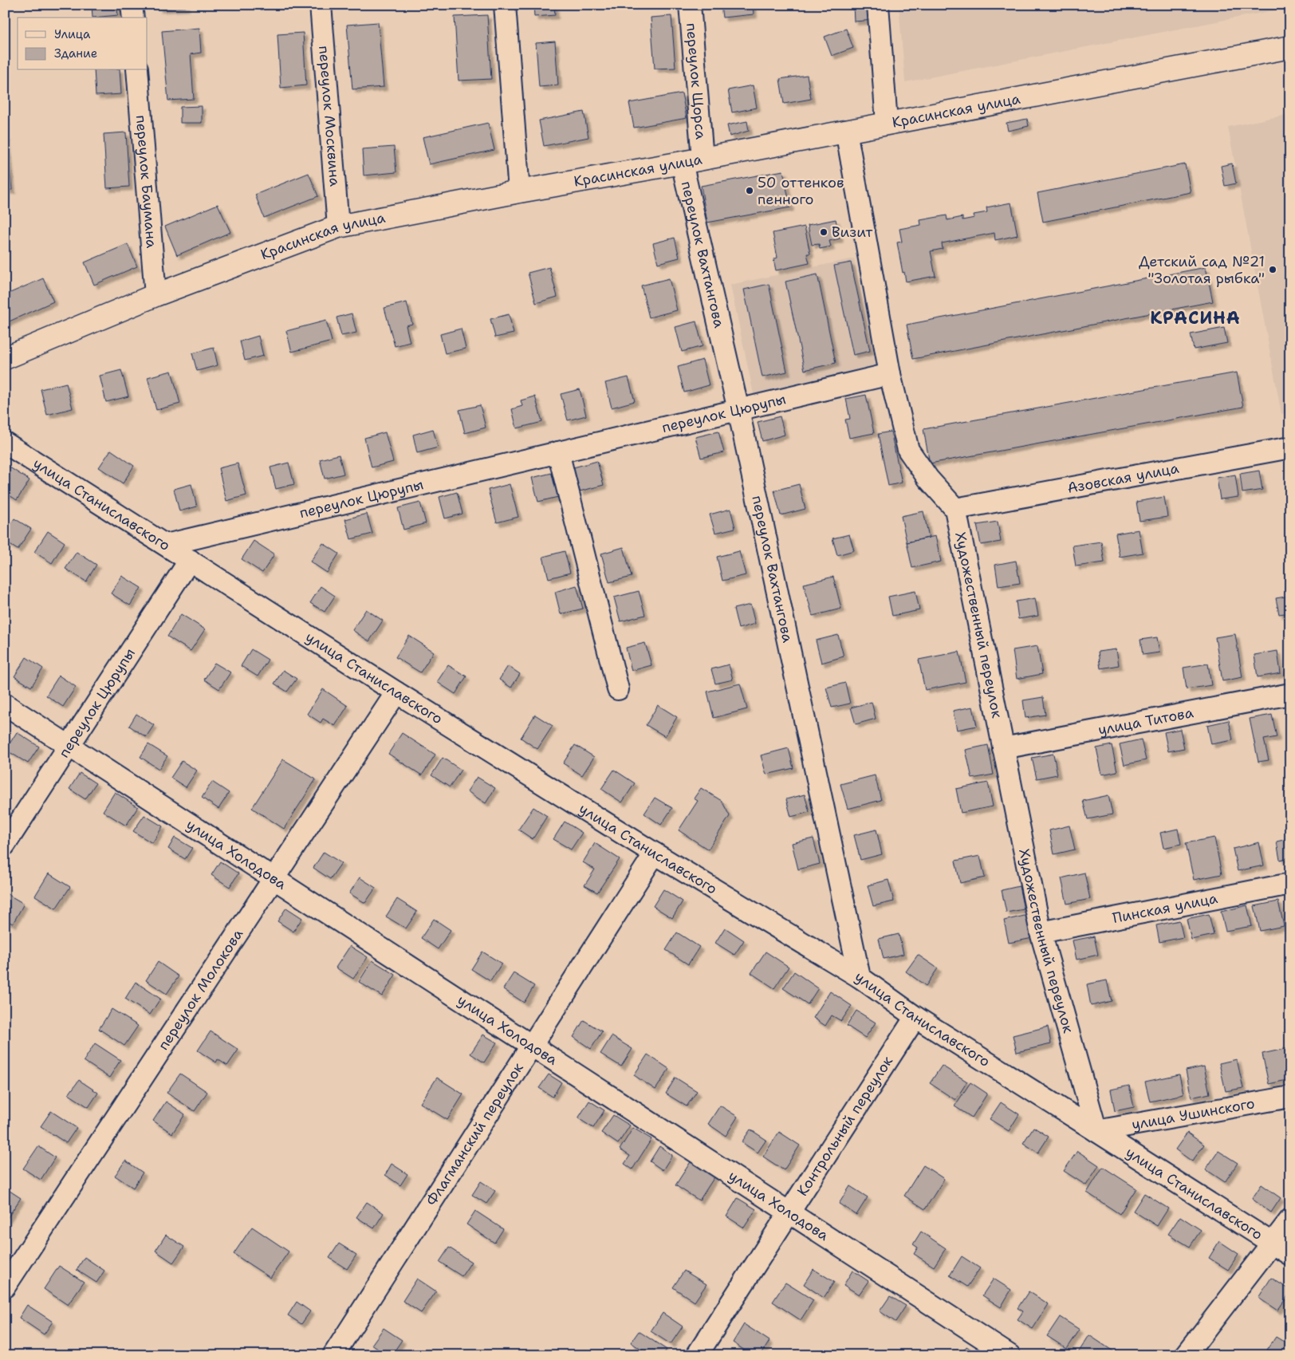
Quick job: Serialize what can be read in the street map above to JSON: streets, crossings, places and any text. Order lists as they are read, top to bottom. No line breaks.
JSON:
{"streets":{"main road":["Красинская улица"],"street":["переулок Щорса","переулок Москвина","переулок Баумана","переулок Вахтангова","переулок Цюрупы","Азовская улица","улица Станиславского","Художественный переулок","улица Титова","улица Холодова","Пинская улица","переулок Молокова","улица Ушинского","Контрольный переулок","Флагманский переулок"]},"crossings":[["переулок Щорса","Красинская улица"],["переулок Щорса","переулок Вахтангова"],["Красинская улица","переулок Москвина"],["Красинская улица","переулок Баумана"],["Красинская улица","переулок Вахтангова"],["переулок Вахтангова","переулок Цюрупы"],["переулок Вахтангова","улица Станиславского"],["переулок Цюрупы","улица Станиславского"],["переулок Цюрупы","улица Холодова"],["Азовская улица","Художественный переулок"],["улица Станиславского","Художественный переулок"],["улица Станиславского","переулок Молокова"],["улица Станиславского","улица Ушинского"],["улица Станиславского","Контрольный переулок"],["улица Станиславского","Флагманский переулок"],["Художественный переулок","улица Титова"],["Художественный переулок","Пинская улица"],["Художественный переулок","улица Ушинского"],["улица Холодова","переулок Молокова"],["улица Холодова","Контрольный переулок"],["улица Холодова","Флагманский переулок"]],"districts":["КРАСИНА"],"places":["50 оттенков пенного","Визит","Детский сад №21 \"Золотая рыбка\""],"legend":["Улица","Здание"]}
